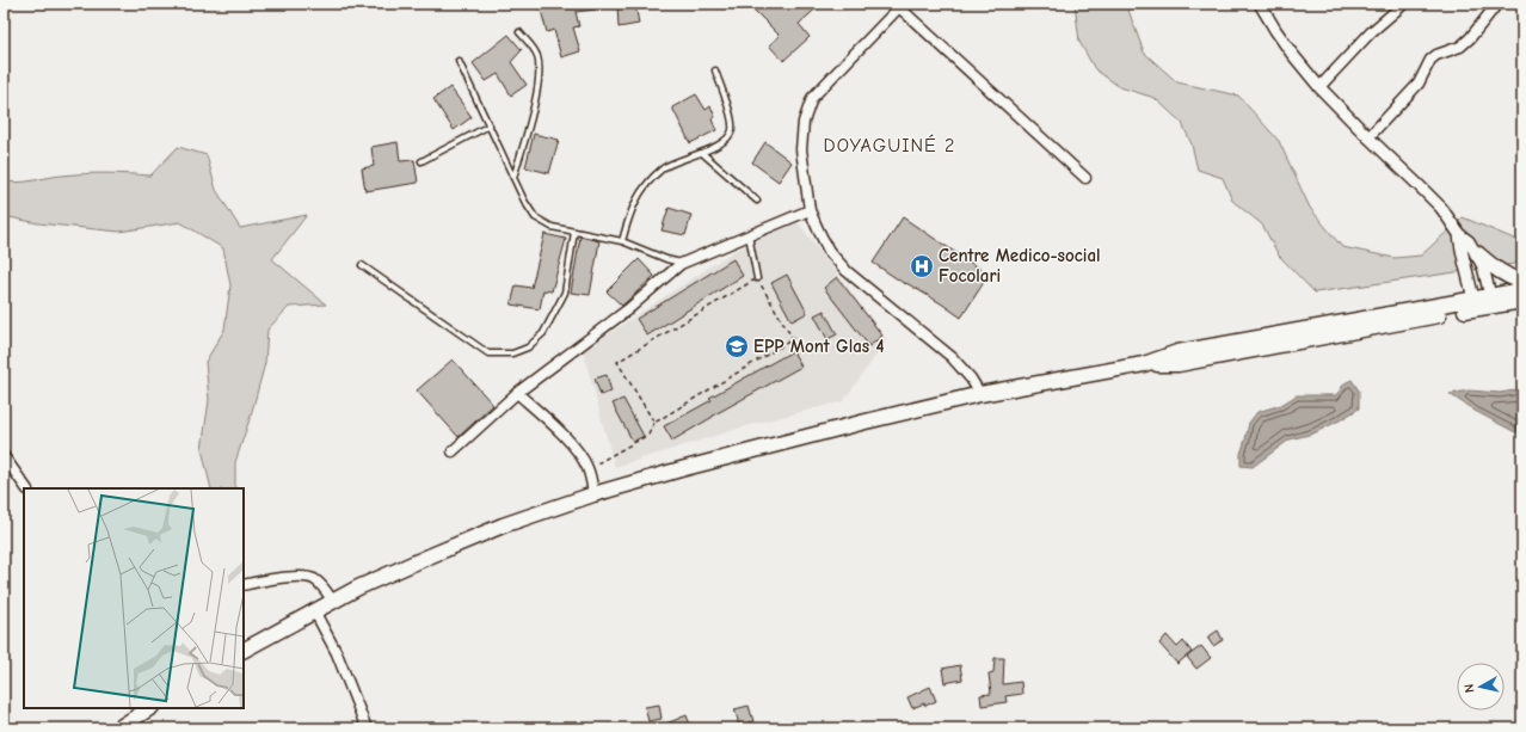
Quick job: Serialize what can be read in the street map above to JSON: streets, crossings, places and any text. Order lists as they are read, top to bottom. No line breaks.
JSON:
{"districts":["DOYAGUINÉ 2"],"places":{"hospital":["Centre Medico-social Focolari"],"school or university":["EPP Mont Glas 4"]},"north":"left"}
